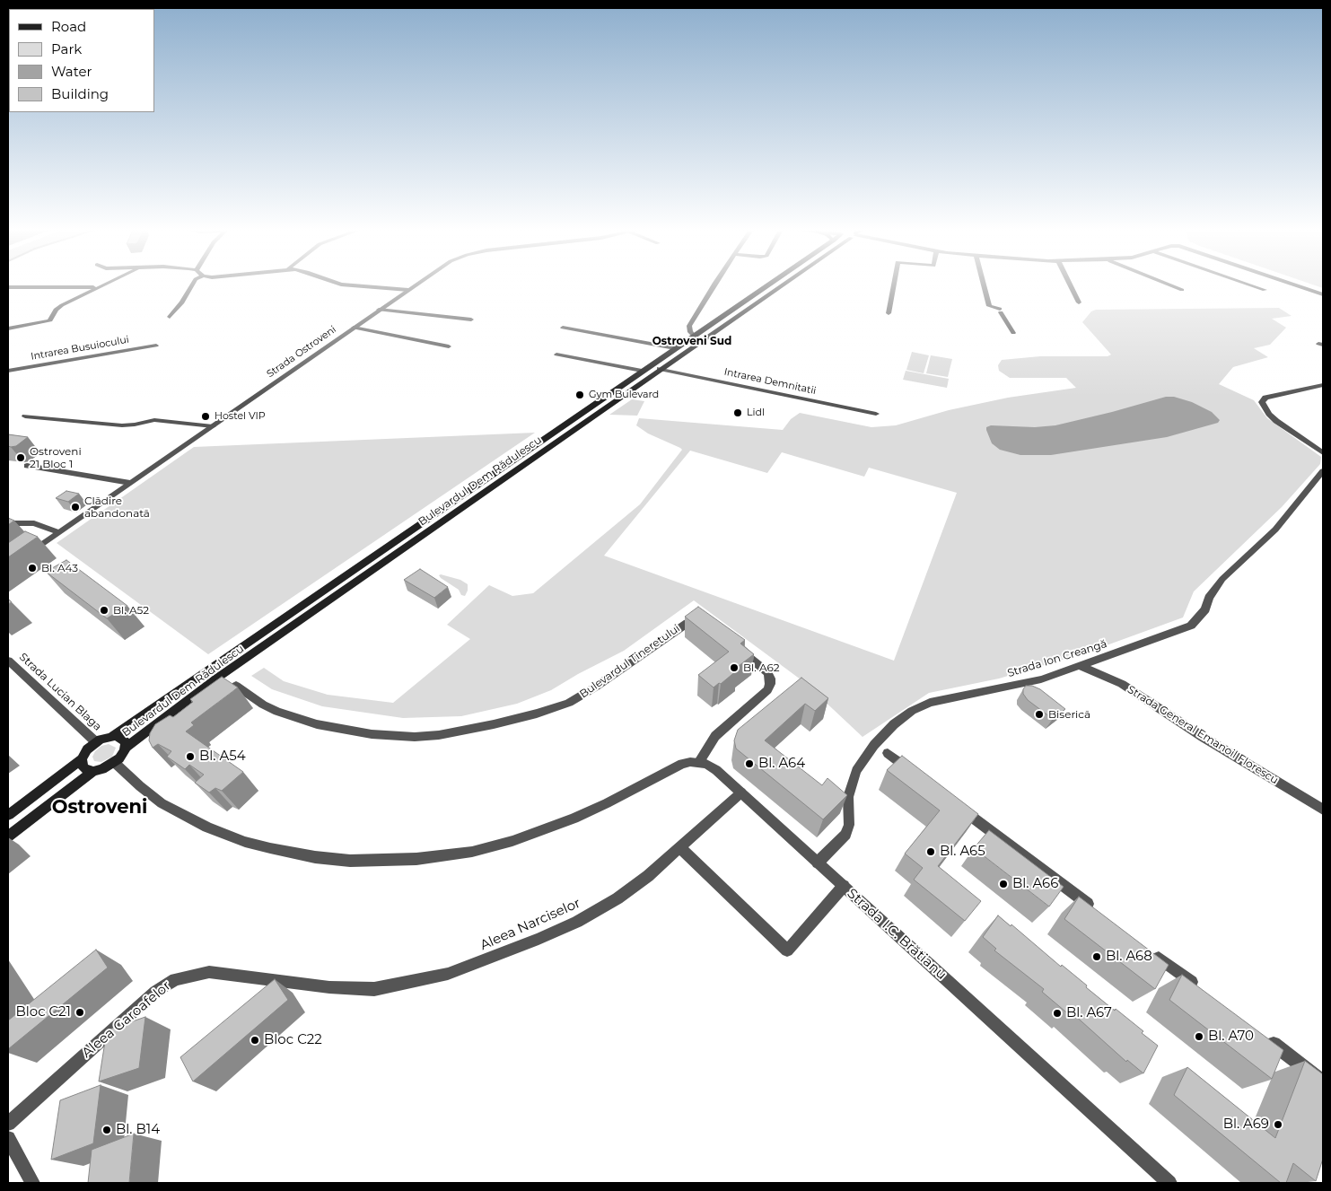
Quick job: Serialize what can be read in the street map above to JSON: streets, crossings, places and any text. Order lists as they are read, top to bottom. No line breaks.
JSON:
{"streets":{"main road":["Bulevardul Dem Rădulescu"],"street":["Intrarea Busuiocului","Strada Ostroveni","Intrarea Demnitatii","Strada Ion Creangă","Bulevardul Tineretului","Strada Lucian Blaga","Strada General Emanoil Florescu","Aleea Narciselor","Strada I.C. Brătianu","Aleea Garoafelor"]},"crossings":[["Intrarea Demnitatii","Bulevardul Dem Rădulescu"],["Strada Ion Creangă","Strada General Emanoil Florescu"],["Strada Ion Creangă","Strada I.C. Brătianu"],["Aleea Narciselor","Strada I.C. Brătianu"],["Aleea Narciselor","Aleea Garoafelor"]],"districts":["Ostroveni Sud","Ostroveni"],"places":["Gym Bulevard","Lidl","Hostel VIP","Ostroveni 21 Bloc 1","Clădire abandonată","Bl. A43","Bl. A52","Bl. A62","Biserică","Bl. A54","Bl. A64","Bl. A65","Bl. A66","Bl. A68","Bloc C21","Bl. A67","Bl. A70","Bloc C22","Bl. A69","Bl. B14"],"legend":["Road","Park","Water","Building"]}
